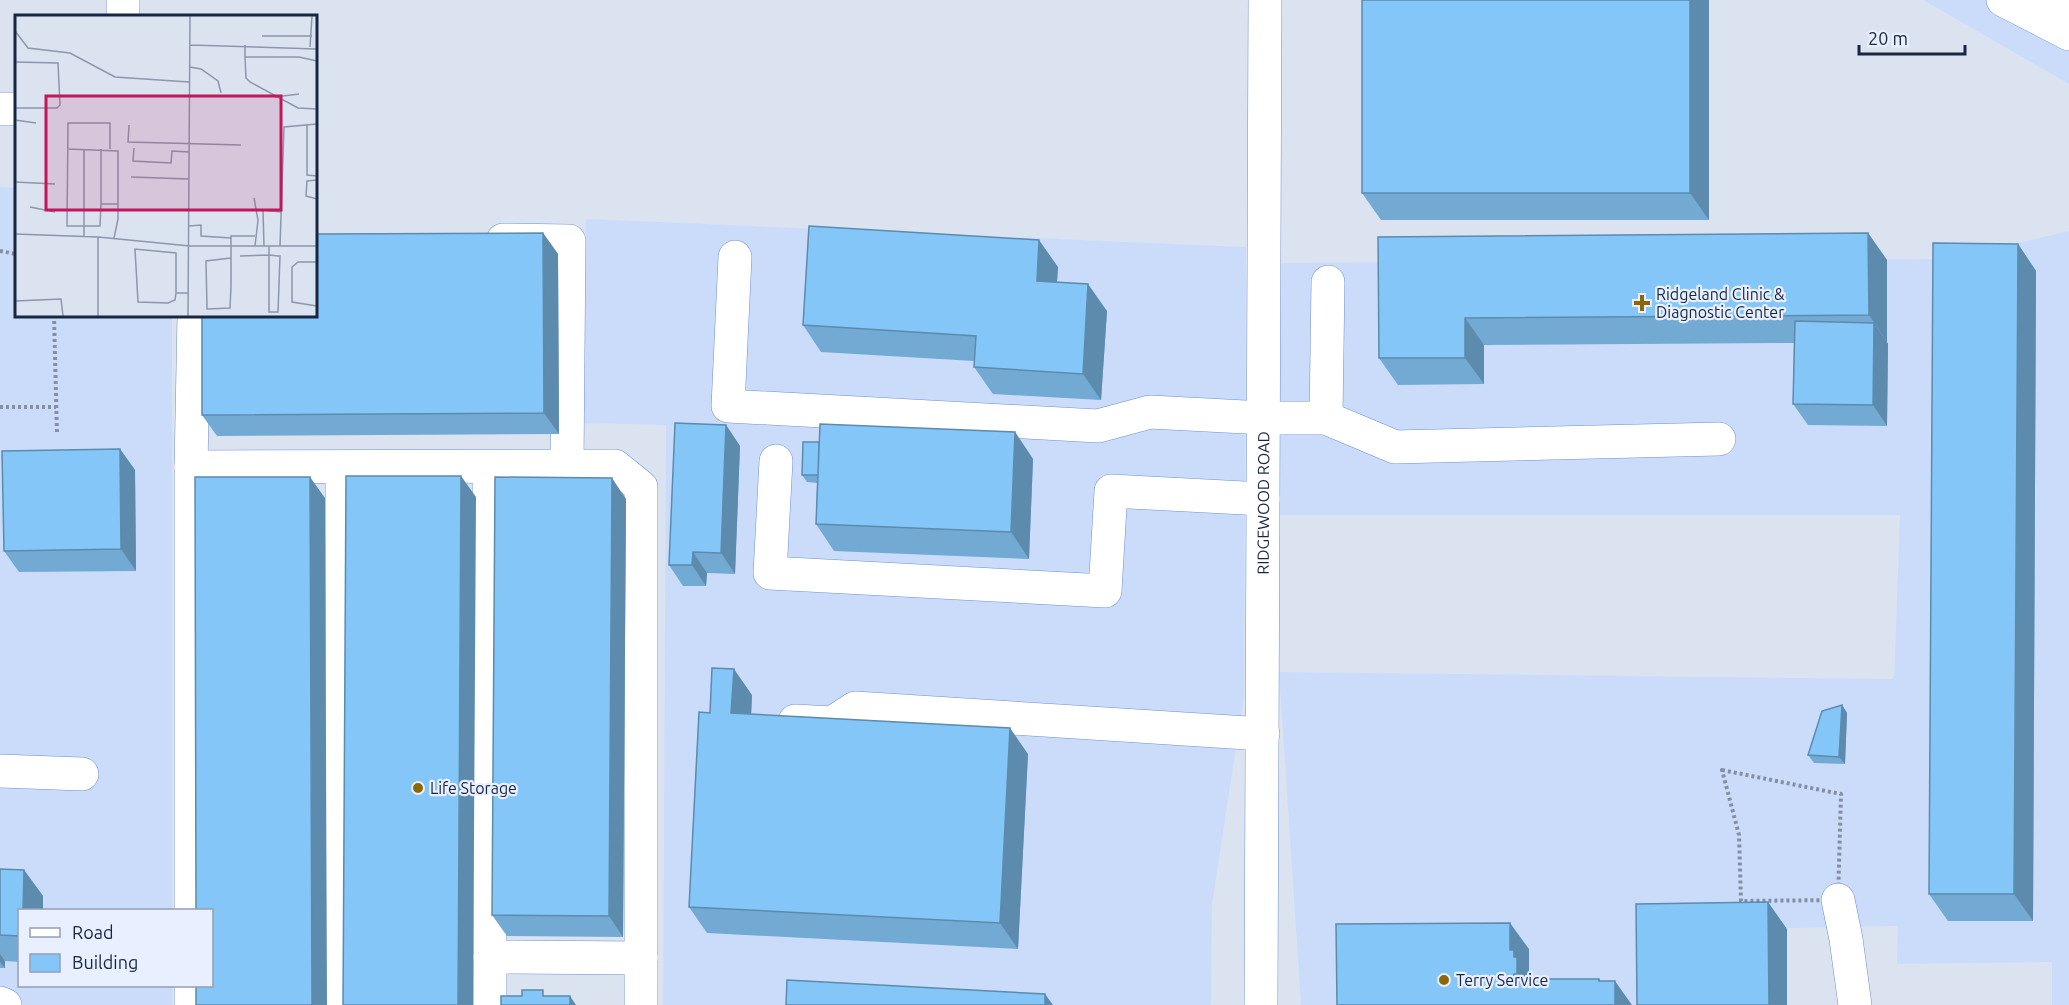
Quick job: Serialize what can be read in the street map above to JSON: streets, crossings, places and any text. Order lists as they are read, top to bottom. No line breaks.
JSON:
{"streets":{"street":["RIDGEWOOD ROAD"]},"places":{"health":["Ridgeland Clinic & Diagnostic Center"],"other":["Life Storage","Terry Service"]},"legend":["Road","Building"],"scale_bar":"20 m"}
